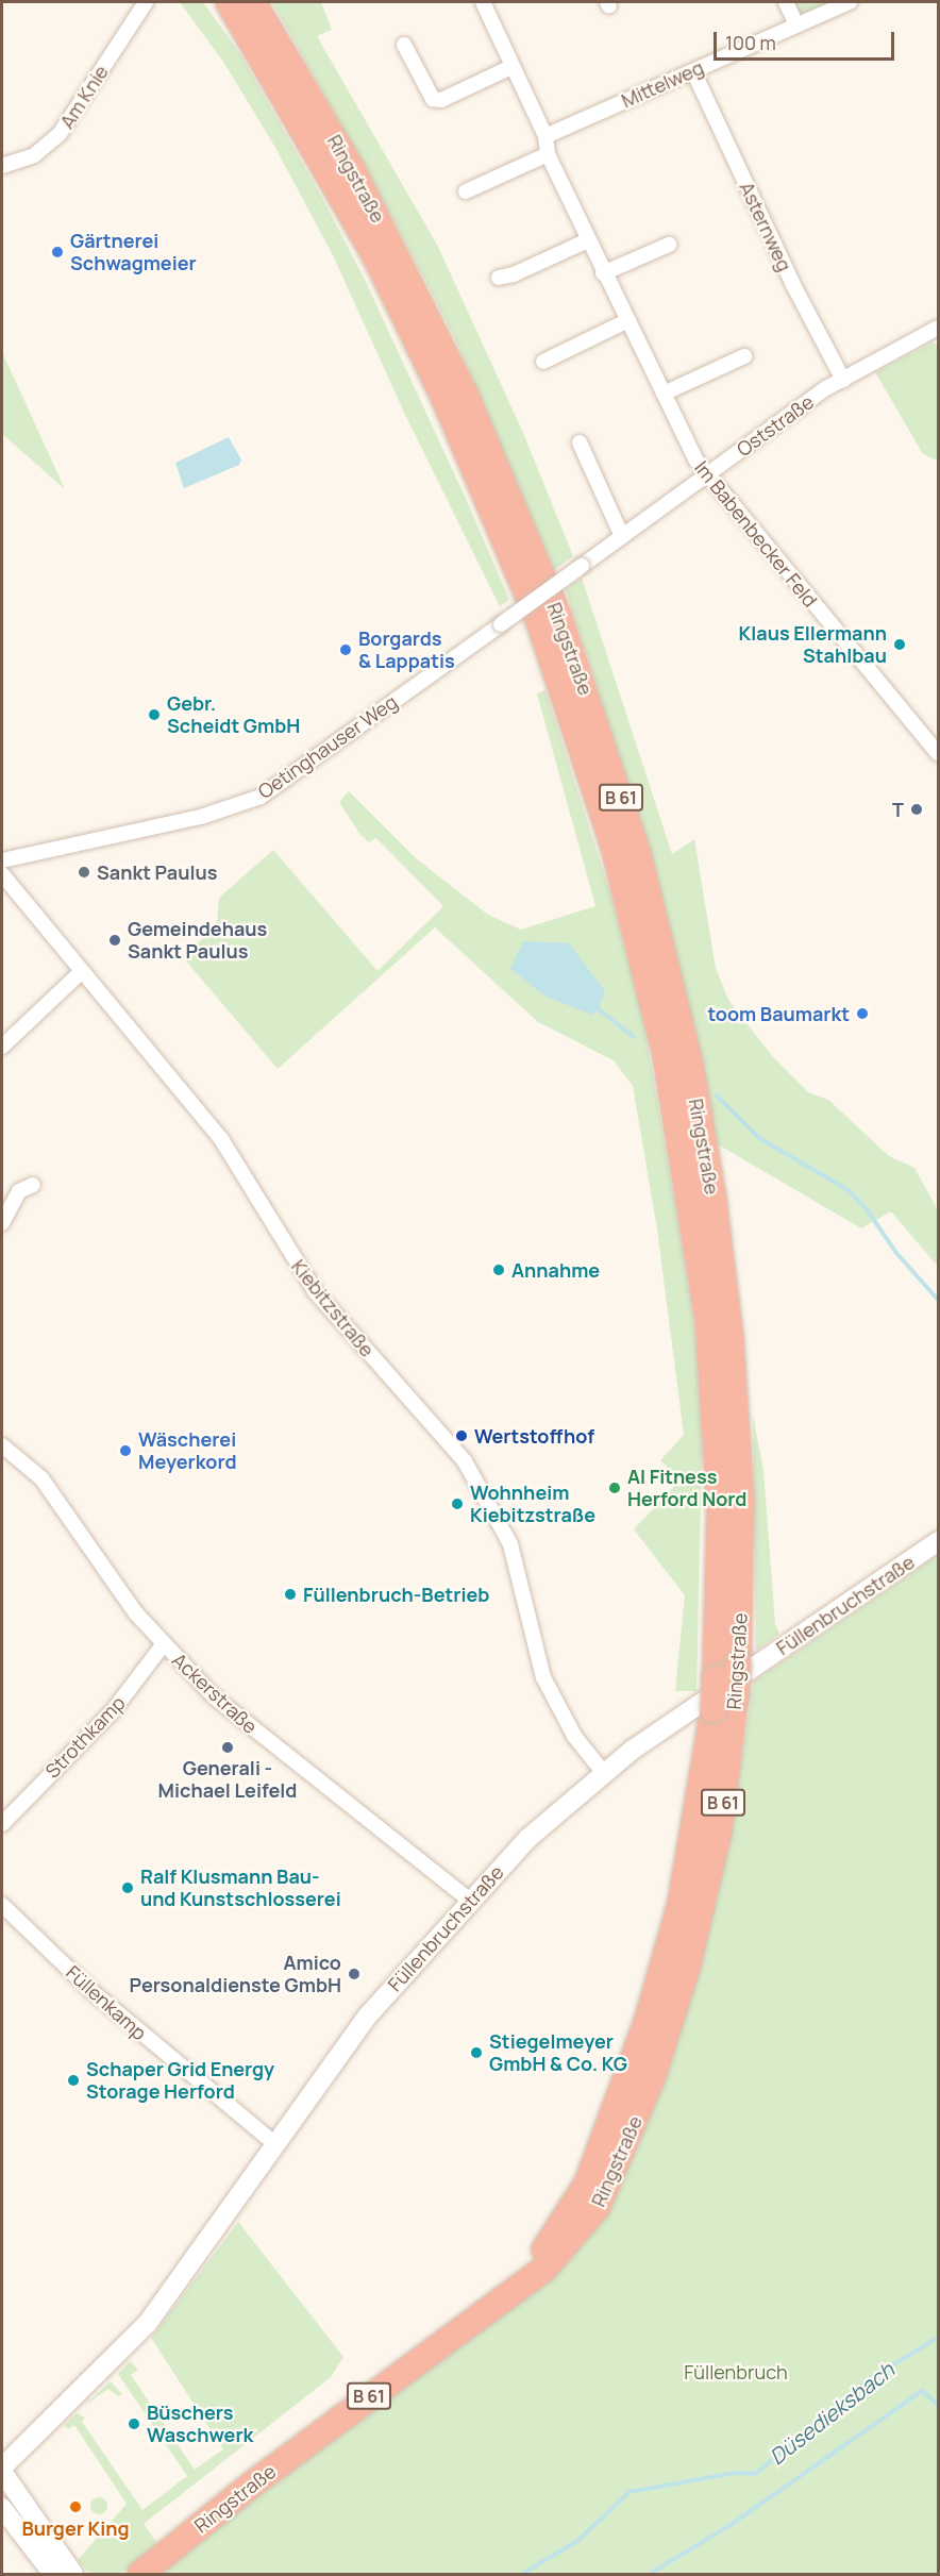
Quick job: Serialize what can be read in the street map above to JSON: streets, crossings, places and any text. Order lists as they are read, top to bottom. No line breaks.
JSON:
{"streets":{"highway":["Ringstraße","B 61"],"street":["Mittelweg","Am Knie","Asternweg","Oststraße","Im Babenbecker Feld","Oetinghauser Weg","Kiebitzstraße","Füllenbruchstraße","Ackerstraße","Strothkamp","Füllenkamp"]},"crossings":[["Mittelweg","Asternweg"],["Mittelweg","Im Babenbecker Feld"],["Asternweg","Oststraße"],["Oststraße","Im Babenbecker Feld"],["Oststraße","Oetinghauser Weg"],["Kiebitzstraße","Füllenbruchstraße"],["Füllenbruchstraße","Ackerstraße"],["Füllenbruchstraße","Füllenkamp"],["Ackerstraße","Strothkamp"]],"water":["Düsedieksbach"],"parks":["Füllenbruch"],"places":["Gärtnerei Schwagmeier","Klaus Ellermann Stahlbau","Borgards & Lappatis","Gebr. Scheidt GmbH","T","Sankt Paulus","Gemeindehaus Sankt Paulus","toom Baumarkt","Annahme","Wertstoffhof","Wäscherei Meyerkord","AI Fitness Herford Nord","Wohnheim Kiebitzstraße","Füllenbruch-Betrieb","Generali - Michael Leifeld","Ralf Klusmann Bau- und Kunstschlosserei","Amico Personaldienste GmbH","Stiegelmeyer GmbH & Co. KG","Schaper Grid Energy Storage Herford","Büschers Waschwerk","Burger King"],"scale_bar":"100 m"}
